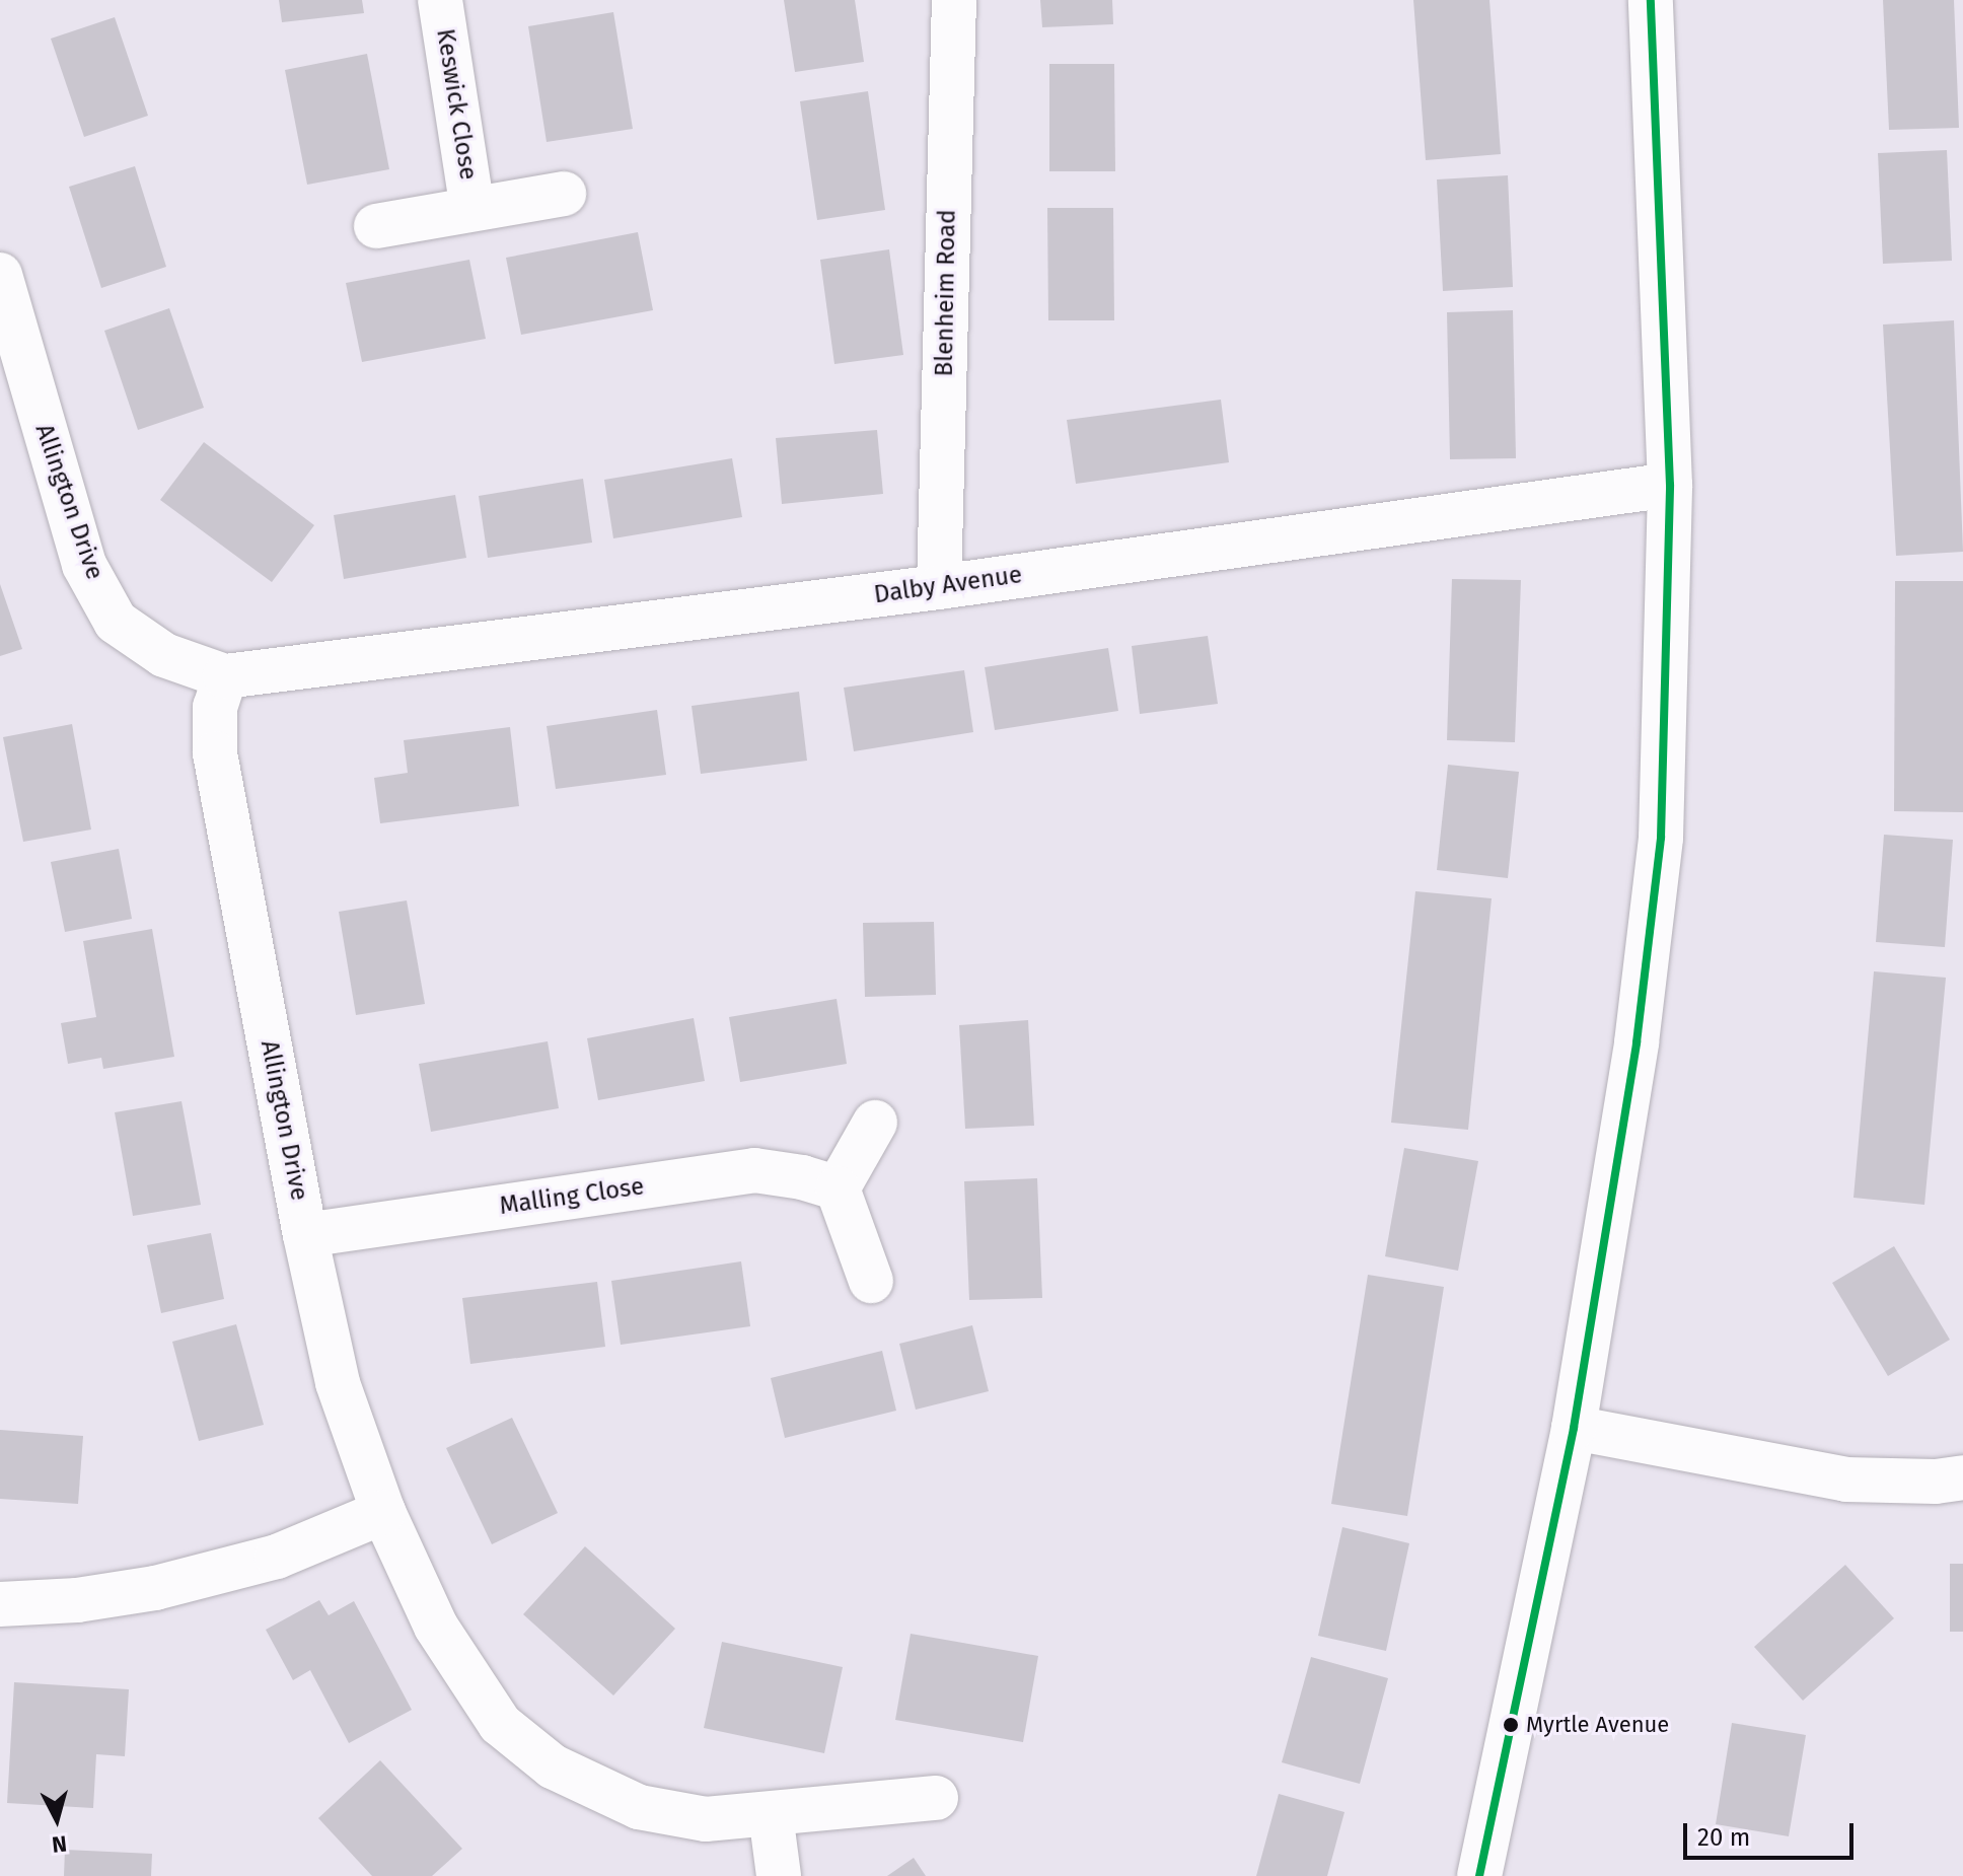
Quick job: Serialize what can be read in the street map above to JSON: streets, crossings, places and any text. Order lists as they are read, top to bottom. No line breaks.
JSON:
{"streets":{"street":["Keswick Close","Blenheim Road","Allington Drive","Dalby Avenue","Malling Close"]},"crossings":[["Blenheim Road","Dalby Avenue"],["Allington Drive","Dalby Avenue"],["Allington Drive","Malling Close"]],"places":["Myrtle Avenue"],"scale_bar":"20 m","north":"bottom"}
